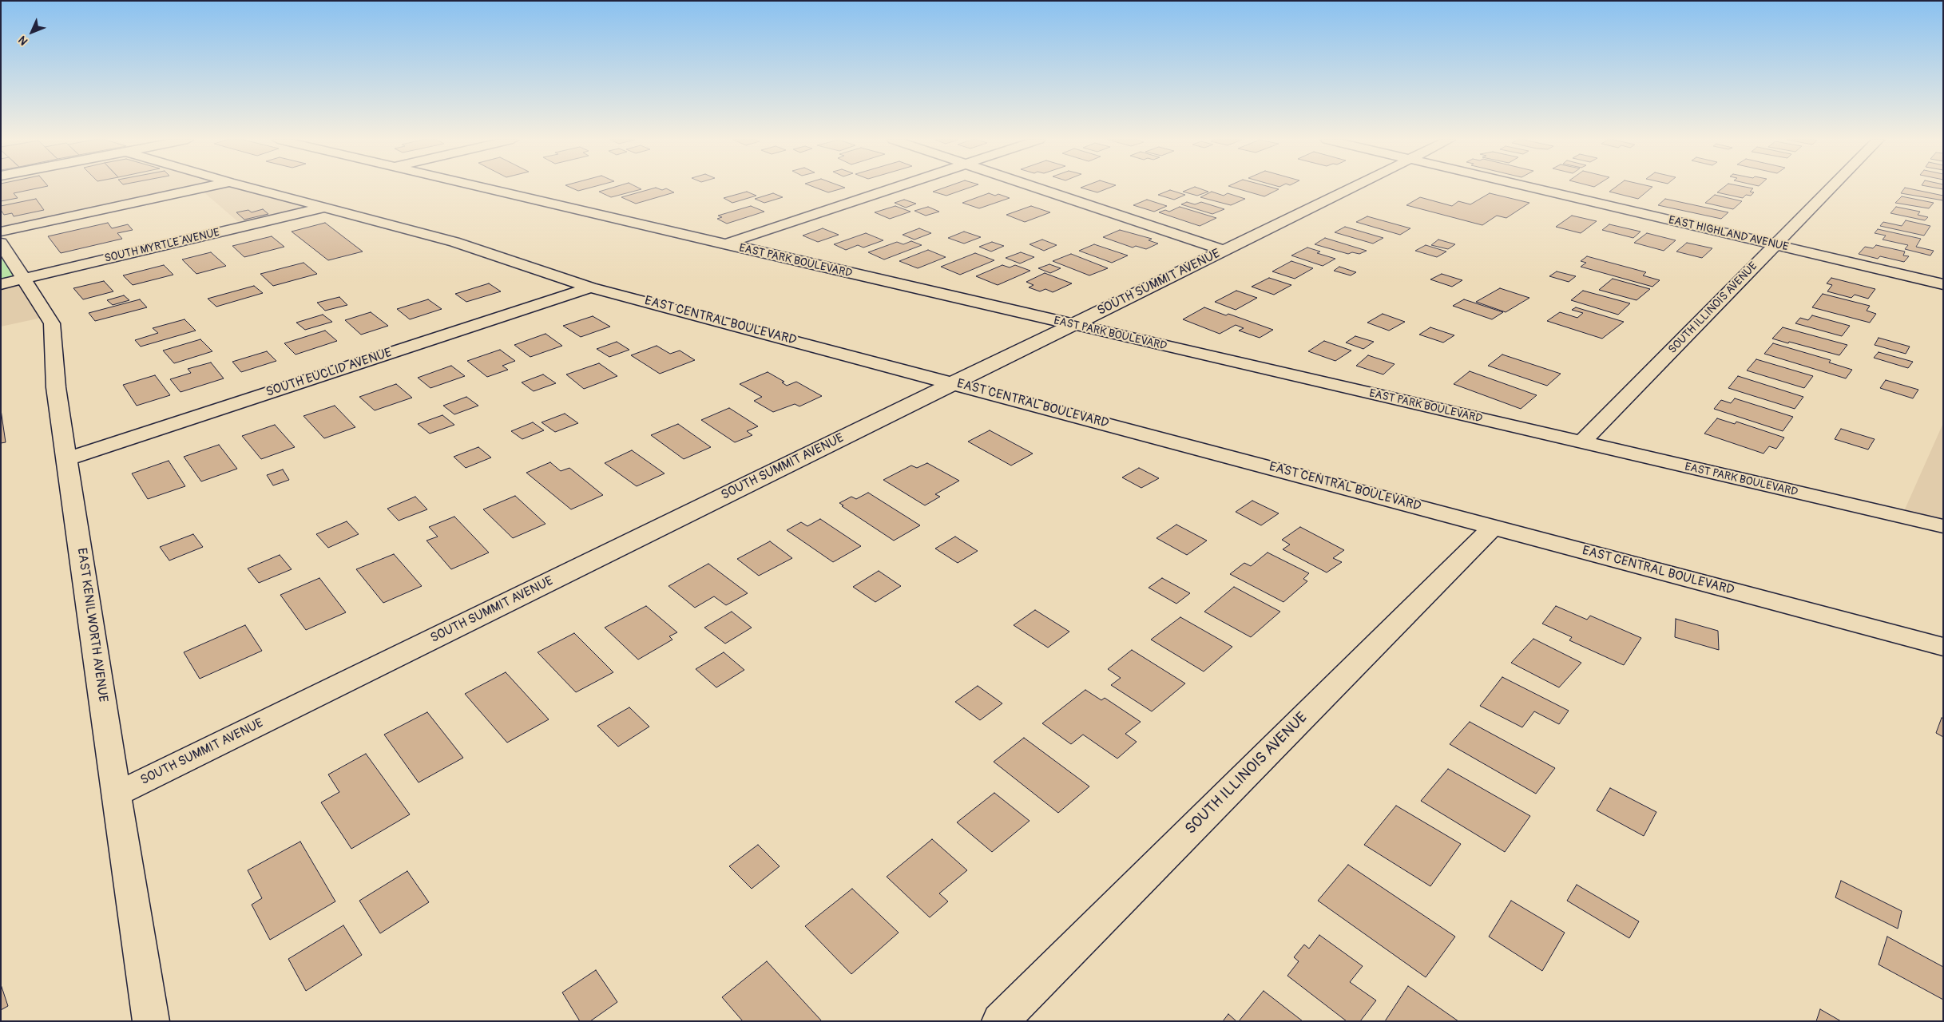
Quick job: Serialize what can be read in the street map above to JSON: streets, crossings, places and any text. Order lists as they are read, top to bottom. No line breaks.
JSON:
{"streets":{"street":["EAST HIGHLAND AVENUE","SOUTH MYRTLE AVENUE","EAST PARK BOULEVARD","SOUTH SUMMIT AVENUE","SOUTH ILLINOIS AVENUE","EAST CENTRAL BOULEVARD","SOUTH EUCLID AVENUE","EAST KENILWORTH AVENUE"]},"crossings":[["EAST HIGHLAND AVENUE","SOUTH ILLINOIS AVENUE"],["SOUTH MYRTLE AVENUE","EAST CENTRAL BOULEVARD"],["SOUTH MYRTLE AVENUE","EAST KENILWORTH AVENUE"],["EAST PARK BOULEVARD","SOUTH SUMMIT AVENUE"],["EAST PARK BOULEVARD","SOUTH ILLINOIS AVENUE"],["SOUTH SUMMIT AVENUE","EAST CENTRAL BOULEVARD"],["SOUTH SUMMIT AVENUE","EAST KENILWORTH AVENUE"],["SOUTH ILLINOIS AVENUE","EAST CENTRAL BOULEVARD"],["EAST CENTRAL BOULEVARD","SOUTH EUCLID AVENUE"],["SOUTH EUCLID AVENUE","EAST KENILWORTH AVENUE"]],"north":"bottom left"}
